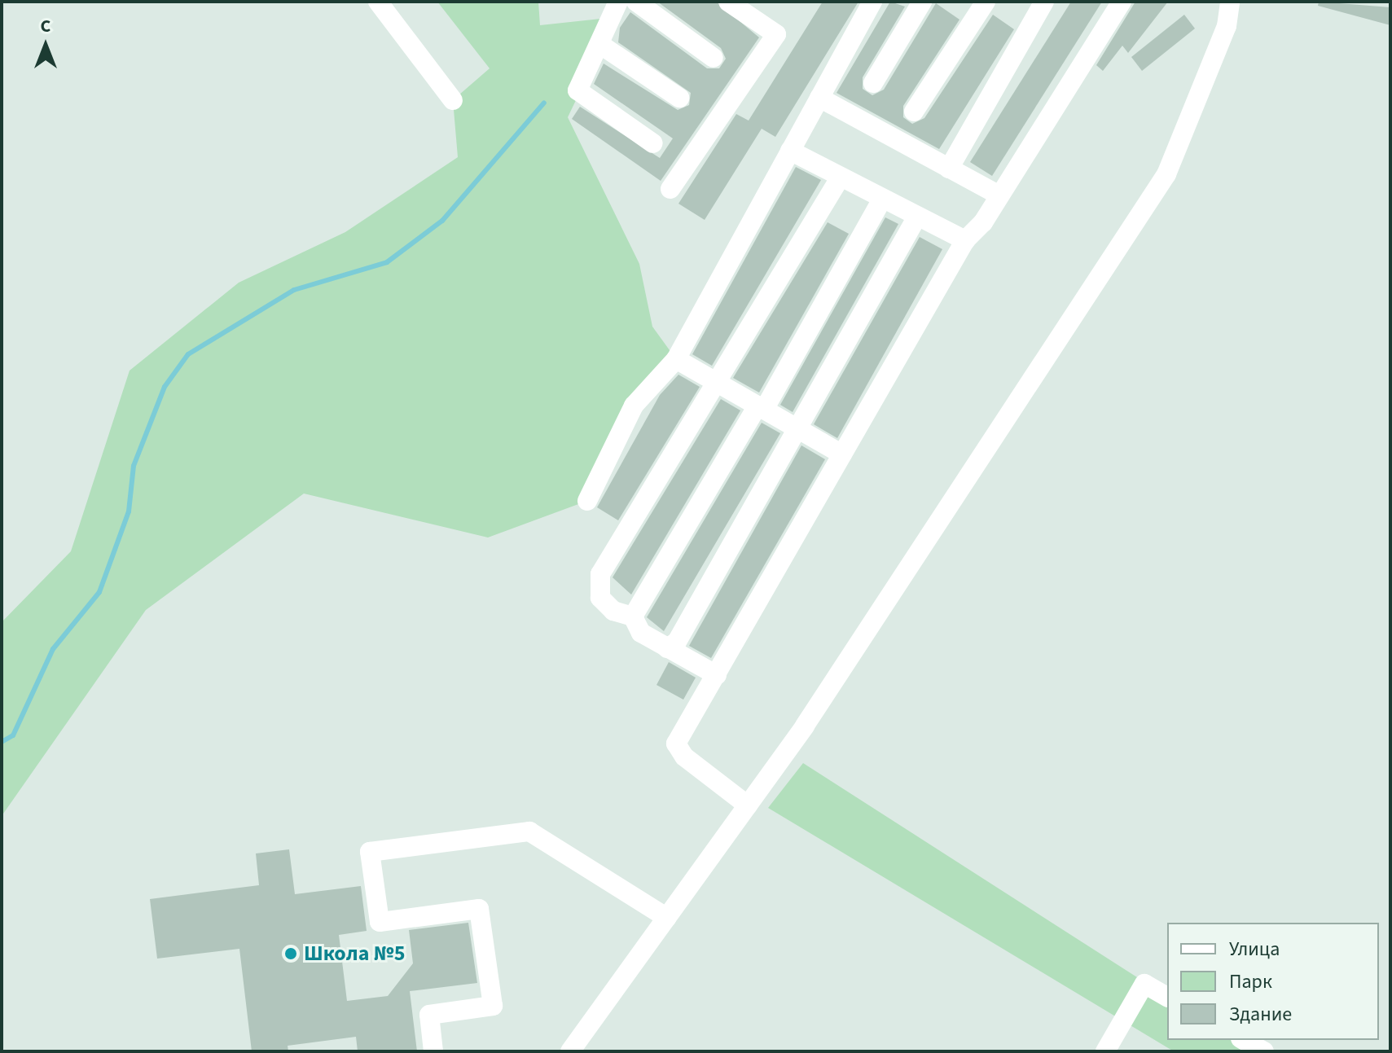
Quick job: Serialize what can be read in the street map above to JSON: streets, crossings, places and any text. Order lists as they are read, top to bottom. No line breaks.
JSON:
{"places":["Школа №5"],"legend":["Улица","Парк","Здание"],"north":"top"}
